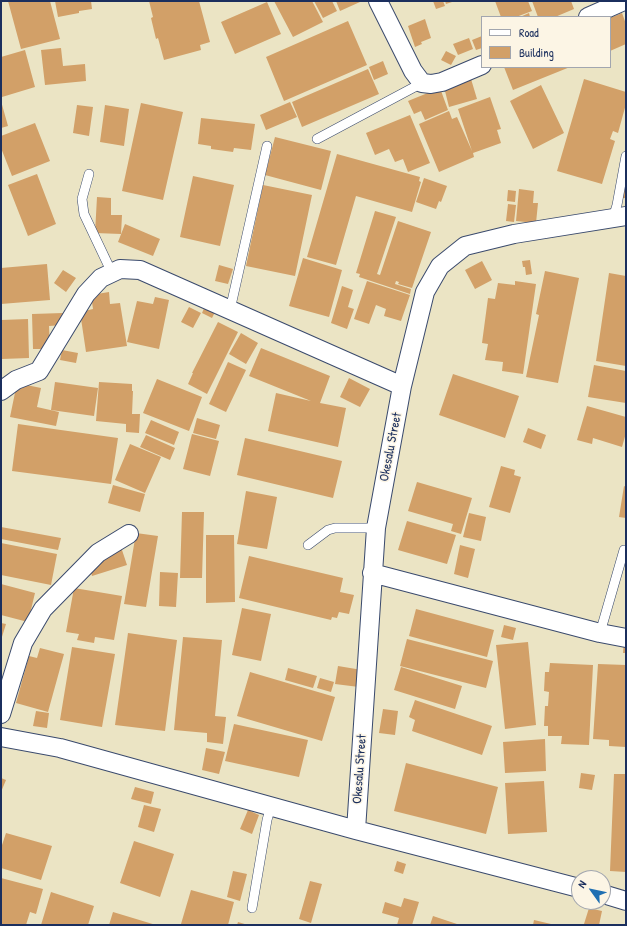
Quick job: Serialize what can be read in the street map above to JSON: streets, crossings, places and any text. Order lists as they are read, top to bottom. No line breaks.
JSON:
{"streets":{"street":["Okesalu Street"]},"legend":["Road","Building"],"north":"top left"}
